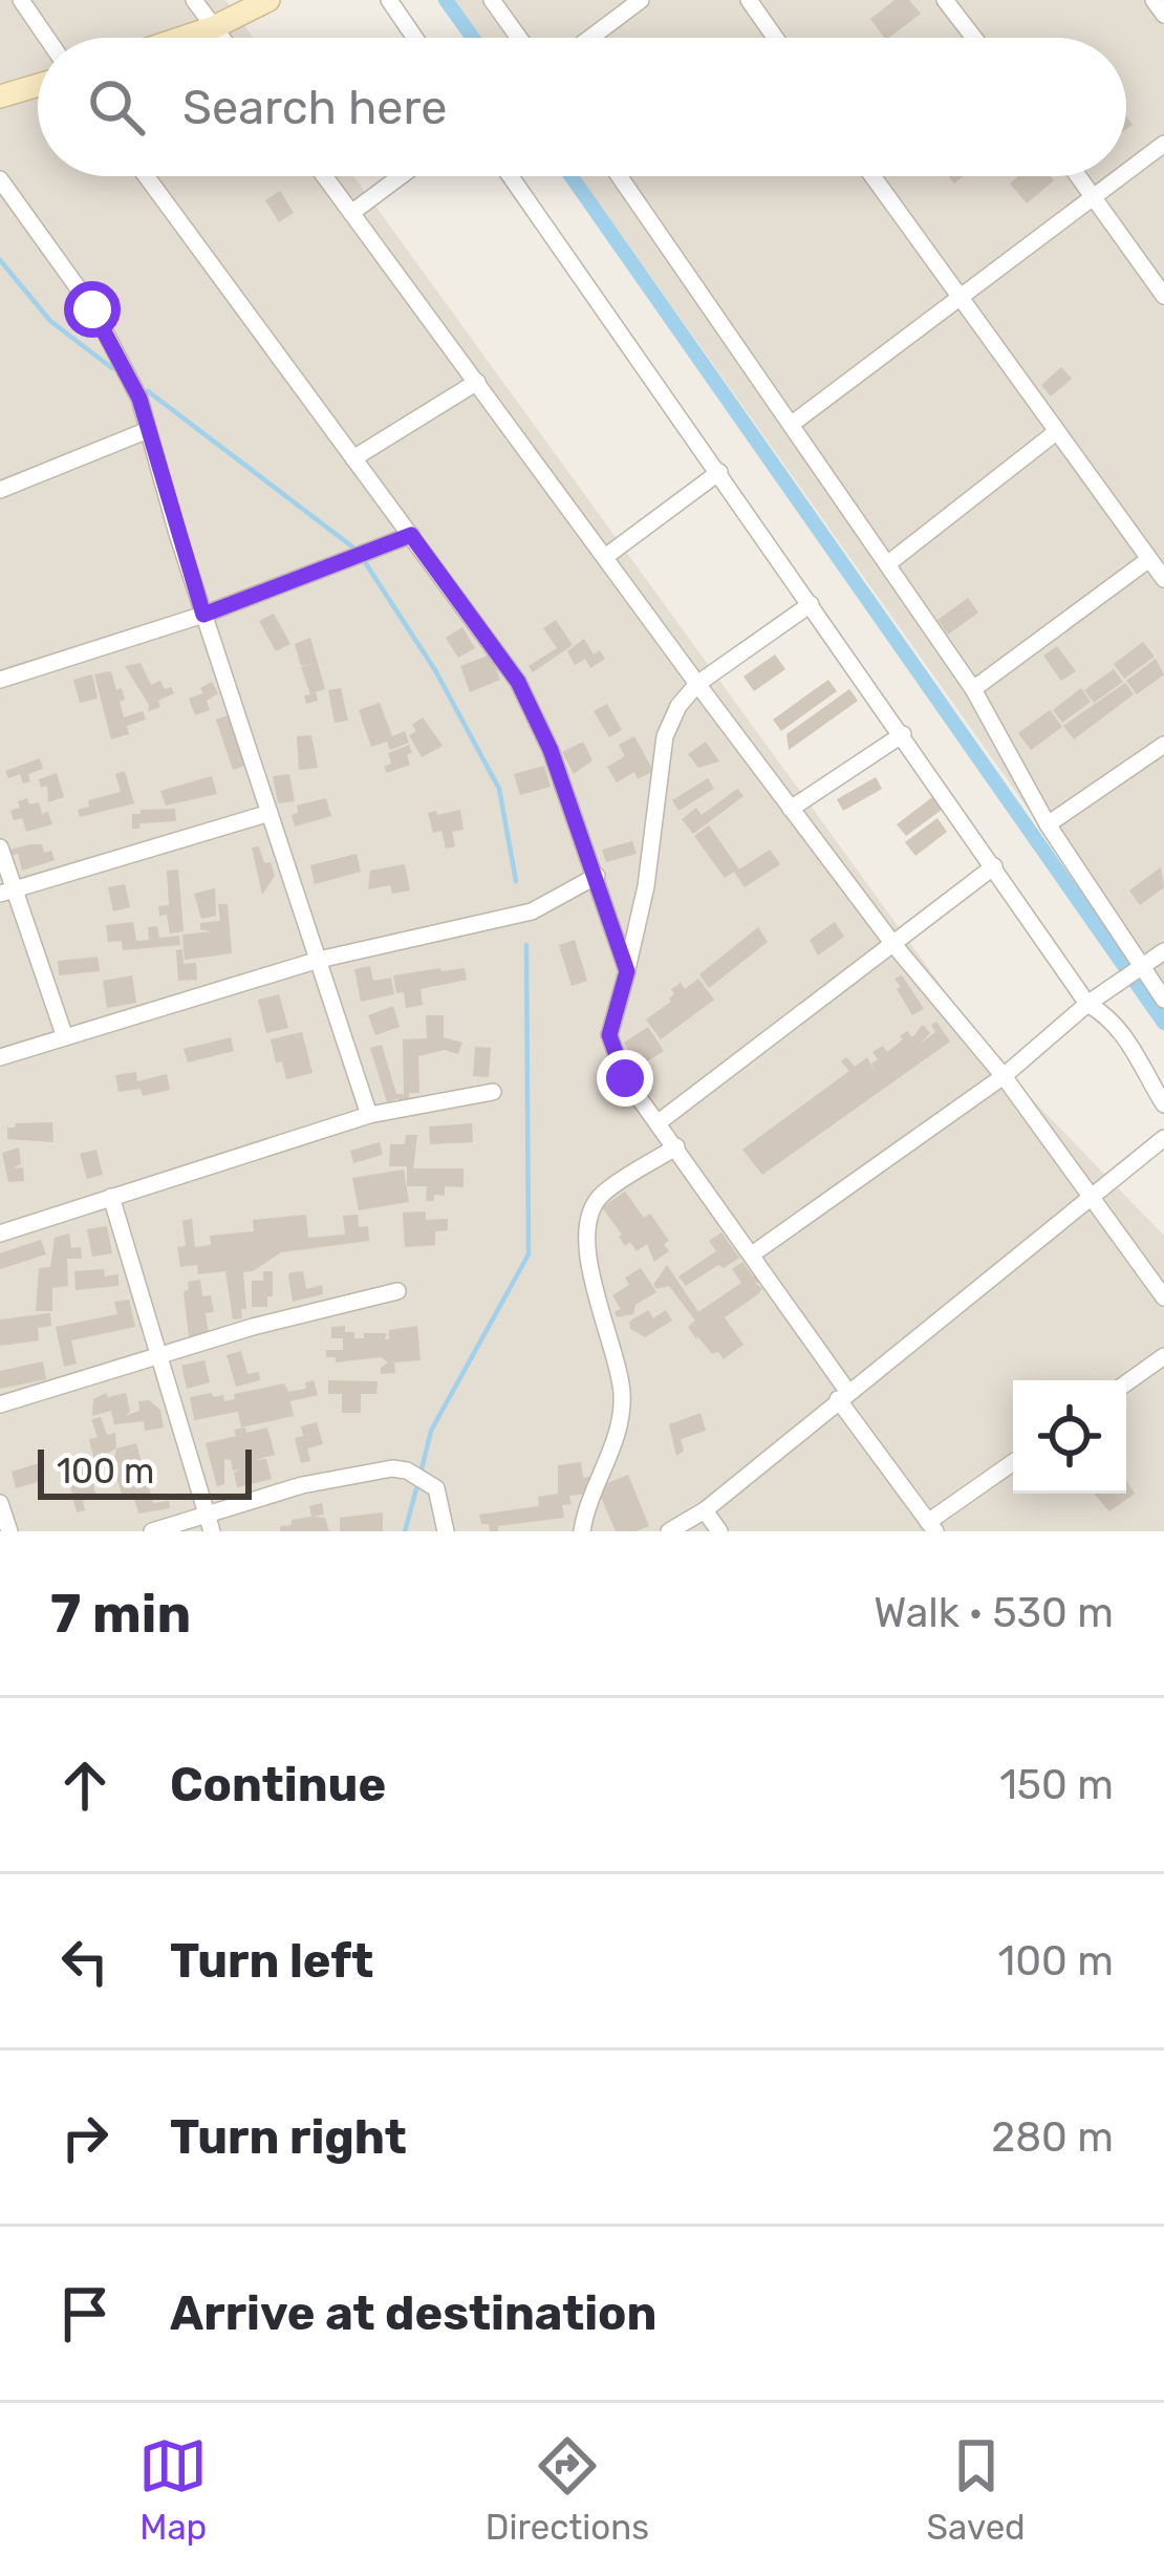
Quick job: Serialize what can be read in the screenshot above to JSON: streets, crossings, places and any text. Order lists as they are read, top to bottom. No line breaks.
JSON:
{"scale_bar":"100 m","page":{"search":"Search here","scale":"100 m","heading":["7 min","Walk · 530 m"],"list":[["Continue","150 m"],["Turn left","100 m"],["Turn right","280 m"],"Arrive at destination"],"nav":["Map","Directions","Saved"]}}
